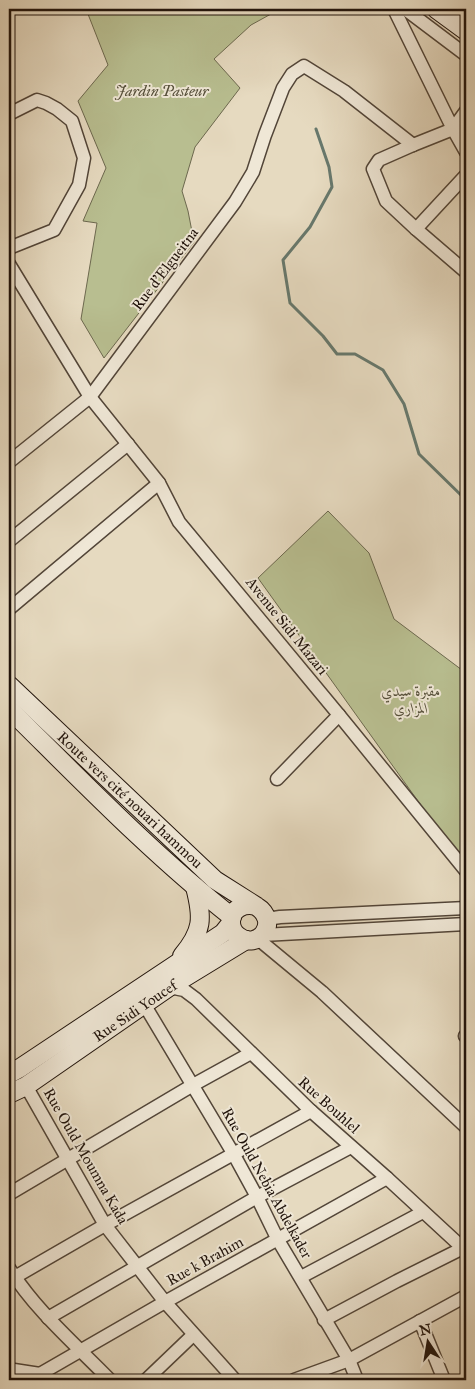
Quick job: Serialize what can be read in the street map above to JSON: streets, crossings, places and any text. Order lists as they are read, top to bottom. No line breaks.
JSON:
{"streets":{"main road":["Route vers cité nouari hammou","Rue Sidi Youcef"],"street":["Rue d'Elgueitna","Avenue Sidi Mazari","Rue Bouhlel","Rue Ould Moumna Kada","Rue Ould Nebia Abdelkader","Rue k Brahim"]},"crossings":[["Rue d'Elgueitna","Avenue Sidi Mazari"],["Route vers cité nouari hammou","Rue Sidi Youcef"],["Rue Sidi Youcef","Rue Bouhlel"],["Rue Sidi Youcef","Rue Ould Moumna Kada"],["Rue Sidi Youcef","Rue Ould Nebia Abdelkader"],["Rue Bouhlel","Rue k Brahim"],["Rue Ould Moumna Kada","Rue k Brahim"],["Rue Ould Nebia Abdelkader","Rue k Brahim"]],"parks":["Jardin Pasteur","مقبرة سيدي المزاري"],"north":"top"}
